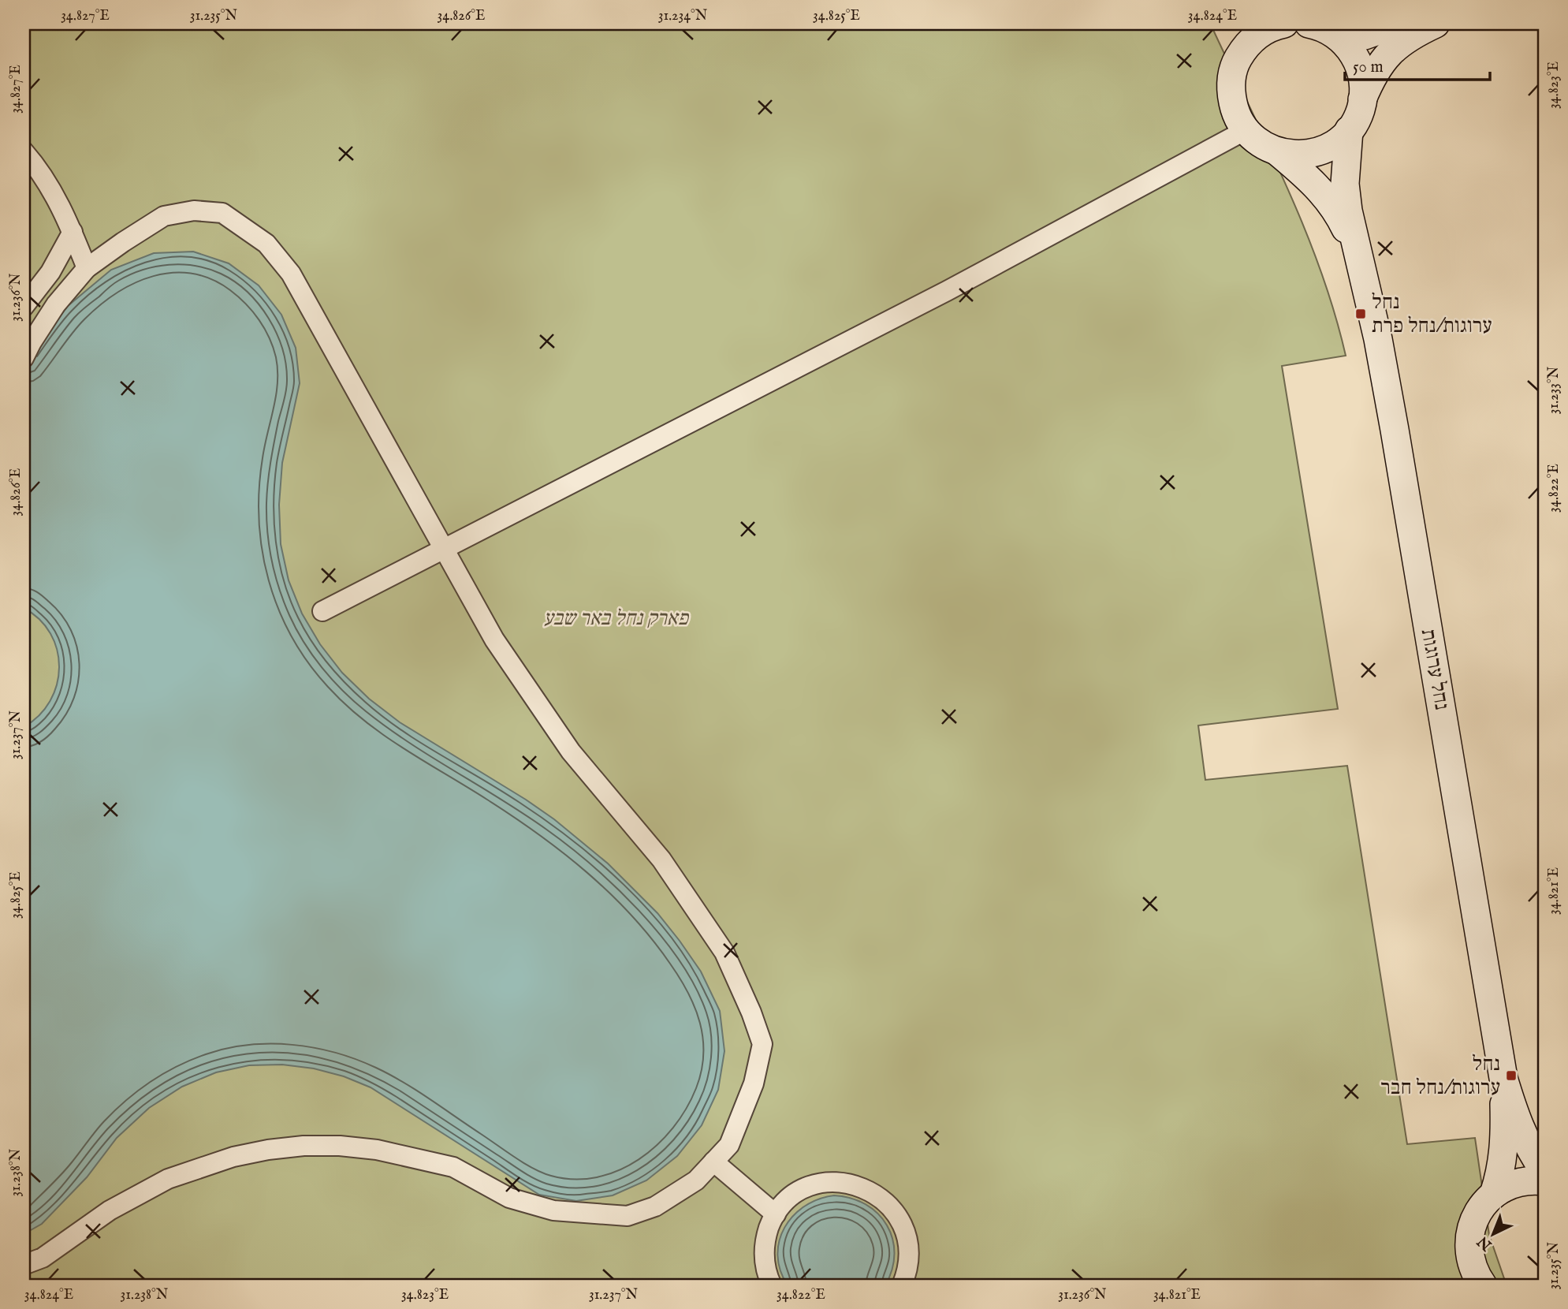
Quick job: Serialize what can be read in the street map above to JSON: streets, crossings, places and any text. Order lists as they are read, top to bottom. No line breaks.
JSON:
{"streets":{"street":["נחל ערוגות"]},"parks":["פארק נחל באר שבע"],"places":{"transit":["נחל ערוגות/נחל פרת","נחל ערוגות/נחל חבר"]},"scale_bar":"50 m","north":"bottom left","coordinates":["34.827°E","31.235°N","34.826°E","31.234°N","34.825°E","34.824°E","34.823°E","31.236°N","31.233°N","34.822°E","31.237°N","34.821°E","31.238°N"]}
